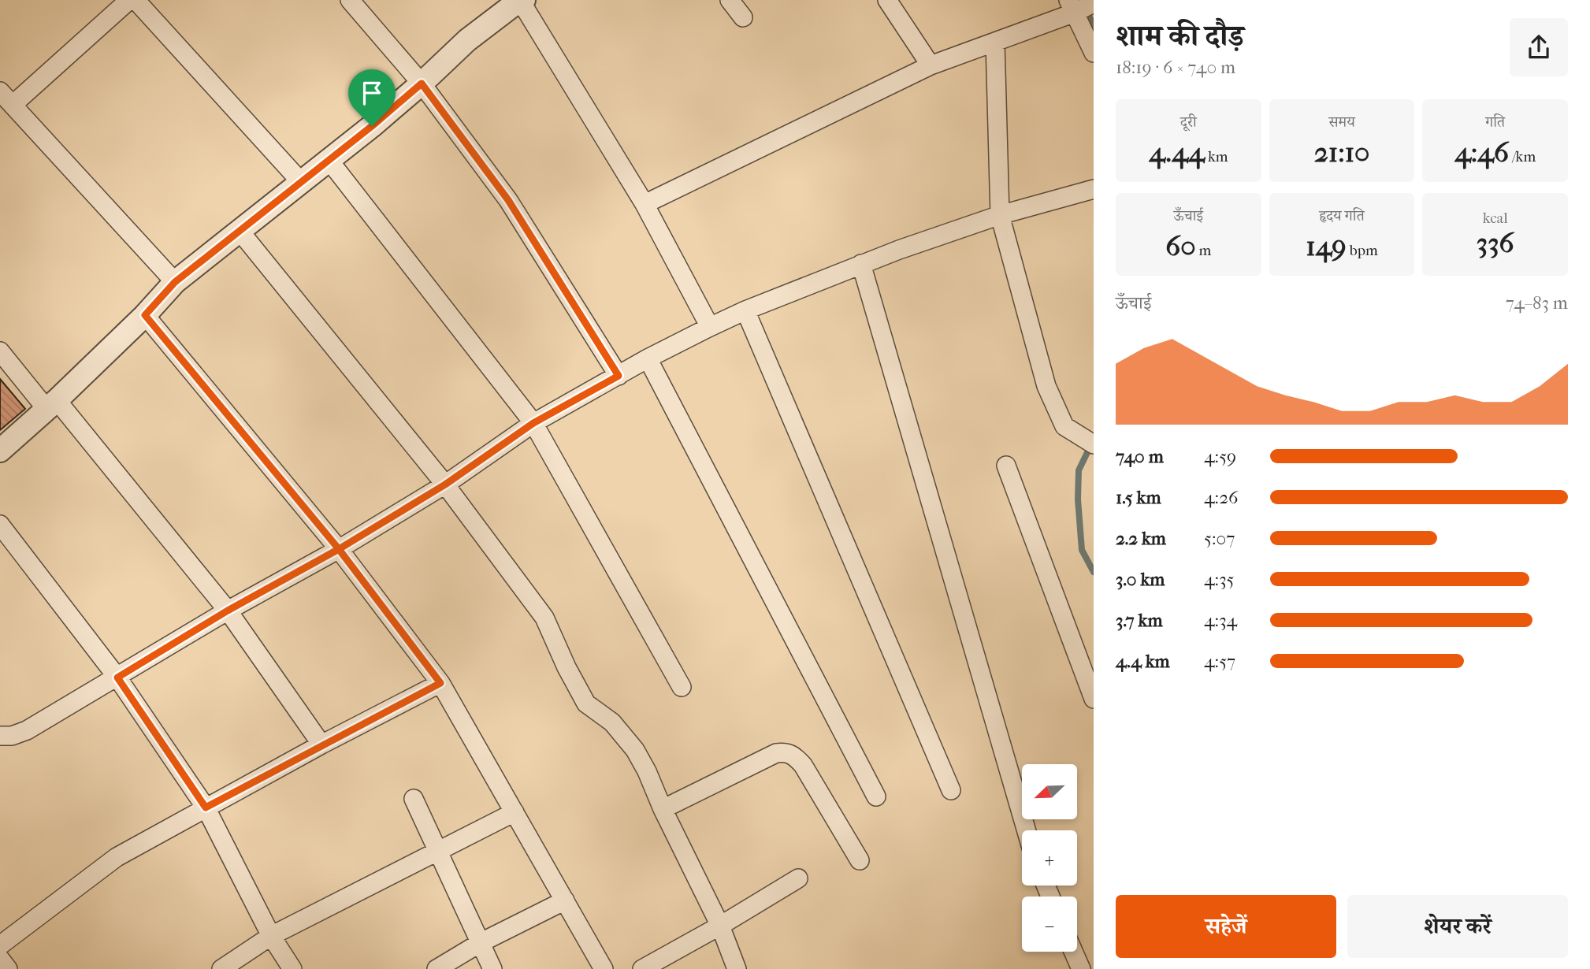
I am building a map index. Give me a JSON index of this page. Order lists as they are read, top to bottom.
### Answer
{
  "north": "bottom left",
  "page": {
    "heading": ["शाम की दौड़", "18:19 · 6 × 740 m"],
    "stats": [
      ["दूरी", "4.44 km"],
      ["समय", "21:10"],
      ["गति", "4:46 /km"],
      ["ऊँचाई", "60 m"],
      ["हृदय गति", "149 bpm"],
      ["kcal", "336"]
    ],
    "chart": ["ऊँचाई", "74–83 m"],
    "list": [
      {
        "name": "740 m",
        "note": "4:59"
      },
      {
        "name": "1.5 km",
        "note": "4:26"
      },
      {
        "name": "2.2 km",
        "note": "5:07"
      },
      {
        "name": "3.0 km",
        "note": "4:35"
      },
      {
        "name": "3.7 km",
        "note": "4:34"
      },
      {
        "name": "4.4 km",
        "note": "4:57"
      }
    ],
    "map_buttons": ["+", "−"],
    "buttons": ["सहेजें", "शेयर करें"]
  }
}
